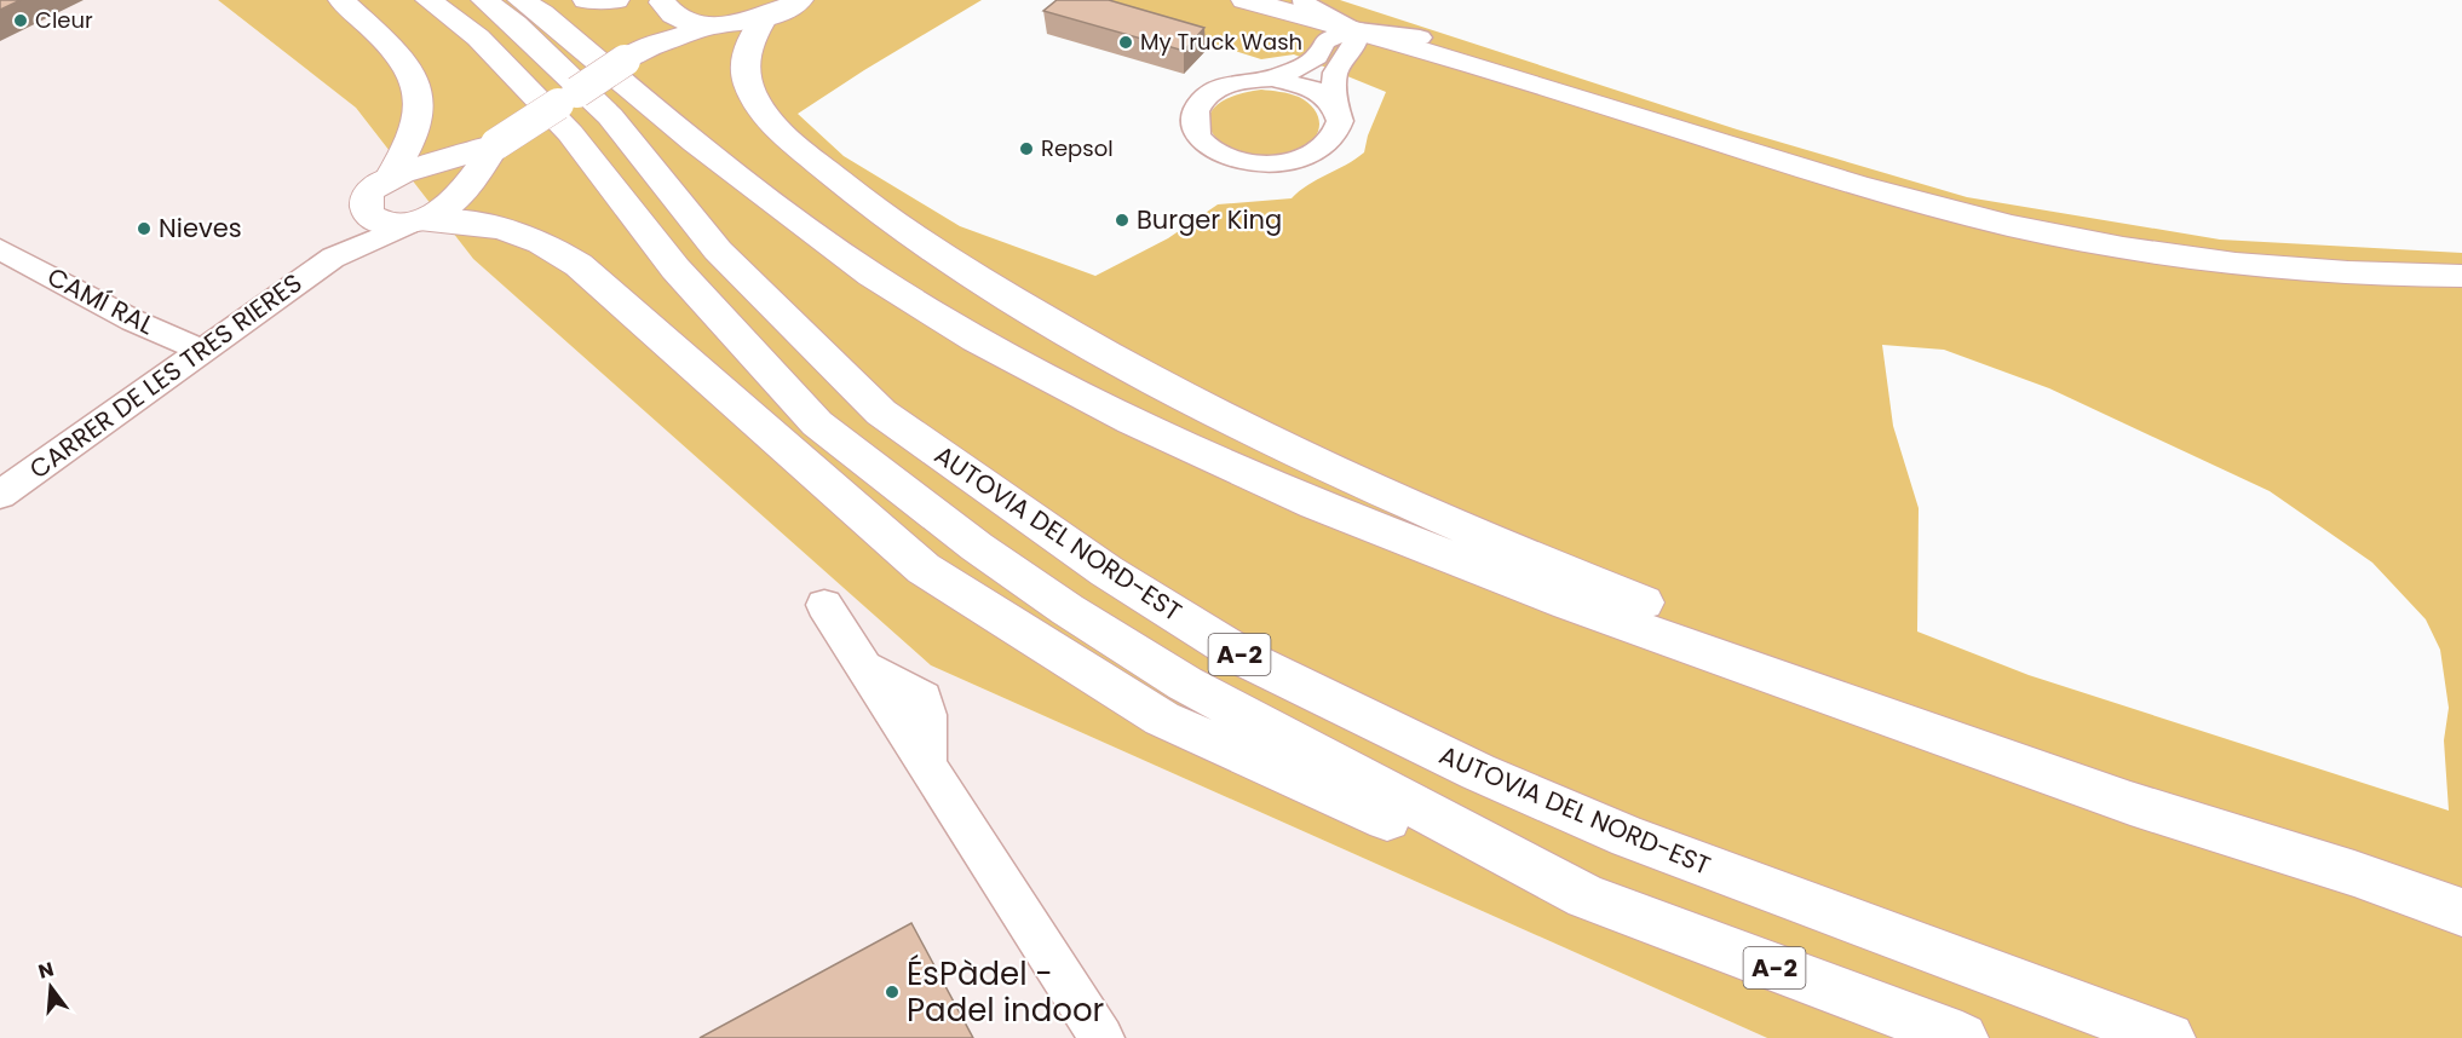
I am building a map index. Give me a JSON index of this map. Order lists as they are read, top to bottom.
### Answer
{
  "streets": {
    "main road": ["AUTOVIA DEL NORD-EST", "A-2"],
    "street": ["CAMÍ RAL", "CARRER DE LES TRES RIERES"]
  },
  "crossings": [
    ["CAMÍ RAL", "CARRER DE LES TRES RIERES"]
  ],
  "places": [
    "Cleur",
    "My Truck Wash",
    "Repsol",
    "Burger King",
    "Nieves",
    "ÉsPàdel - Padel indoor"
  ],
  "north": "top"
}
